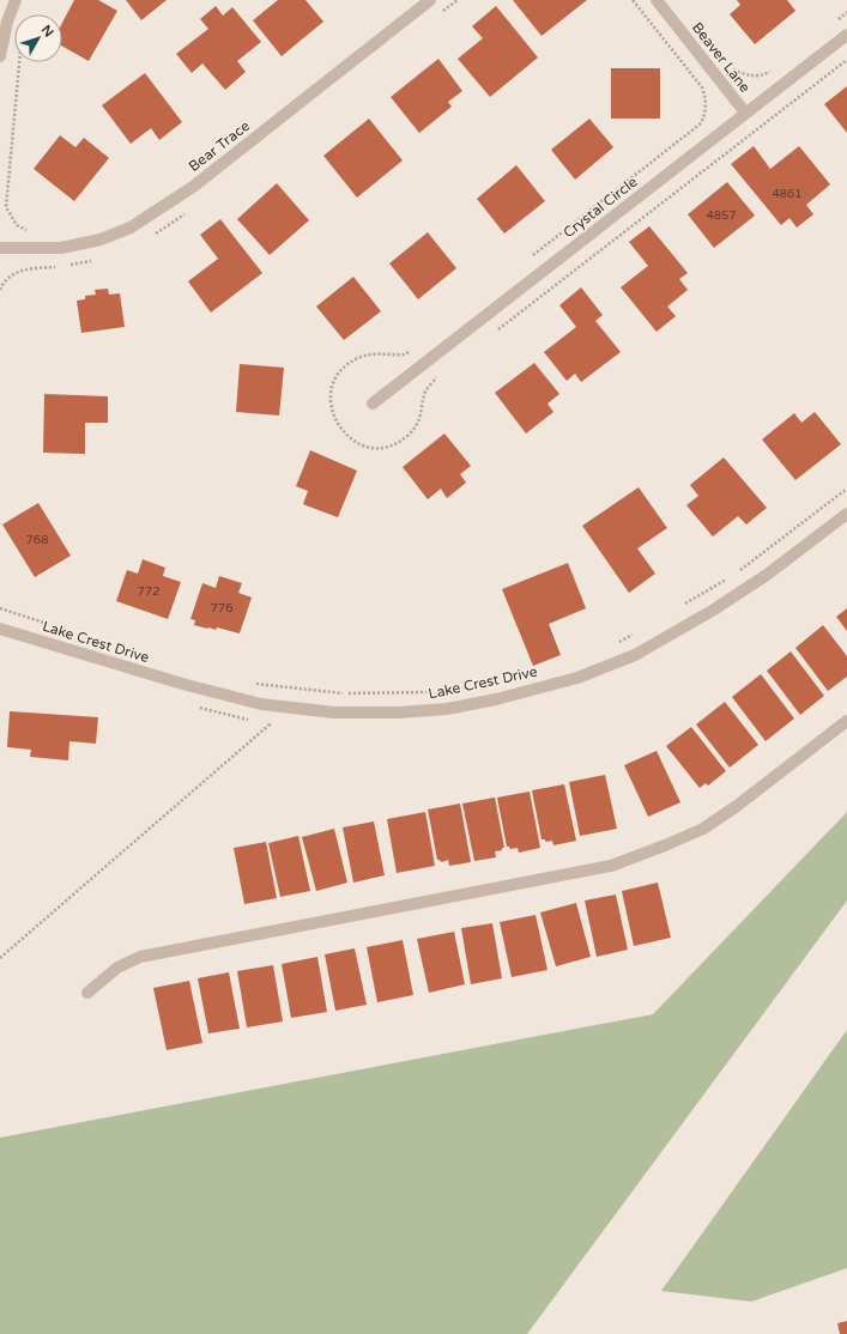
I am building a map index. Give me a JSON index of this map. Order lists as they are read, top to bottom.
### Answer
{
  "streets": {
    "street": [
      "Beaver Lane",
      "Bear Trace",
      "Crystal Circle",
      "Lake Crest Drive"
    ]
  },
  "crossings": [
    ["Beaver Lane", "Crystal Circle"]
  ],
  "house_numbers": [
    "4861",
    "4857",
    "768",
    "772",
    "776"
  ],
  "north": "top right"
}
